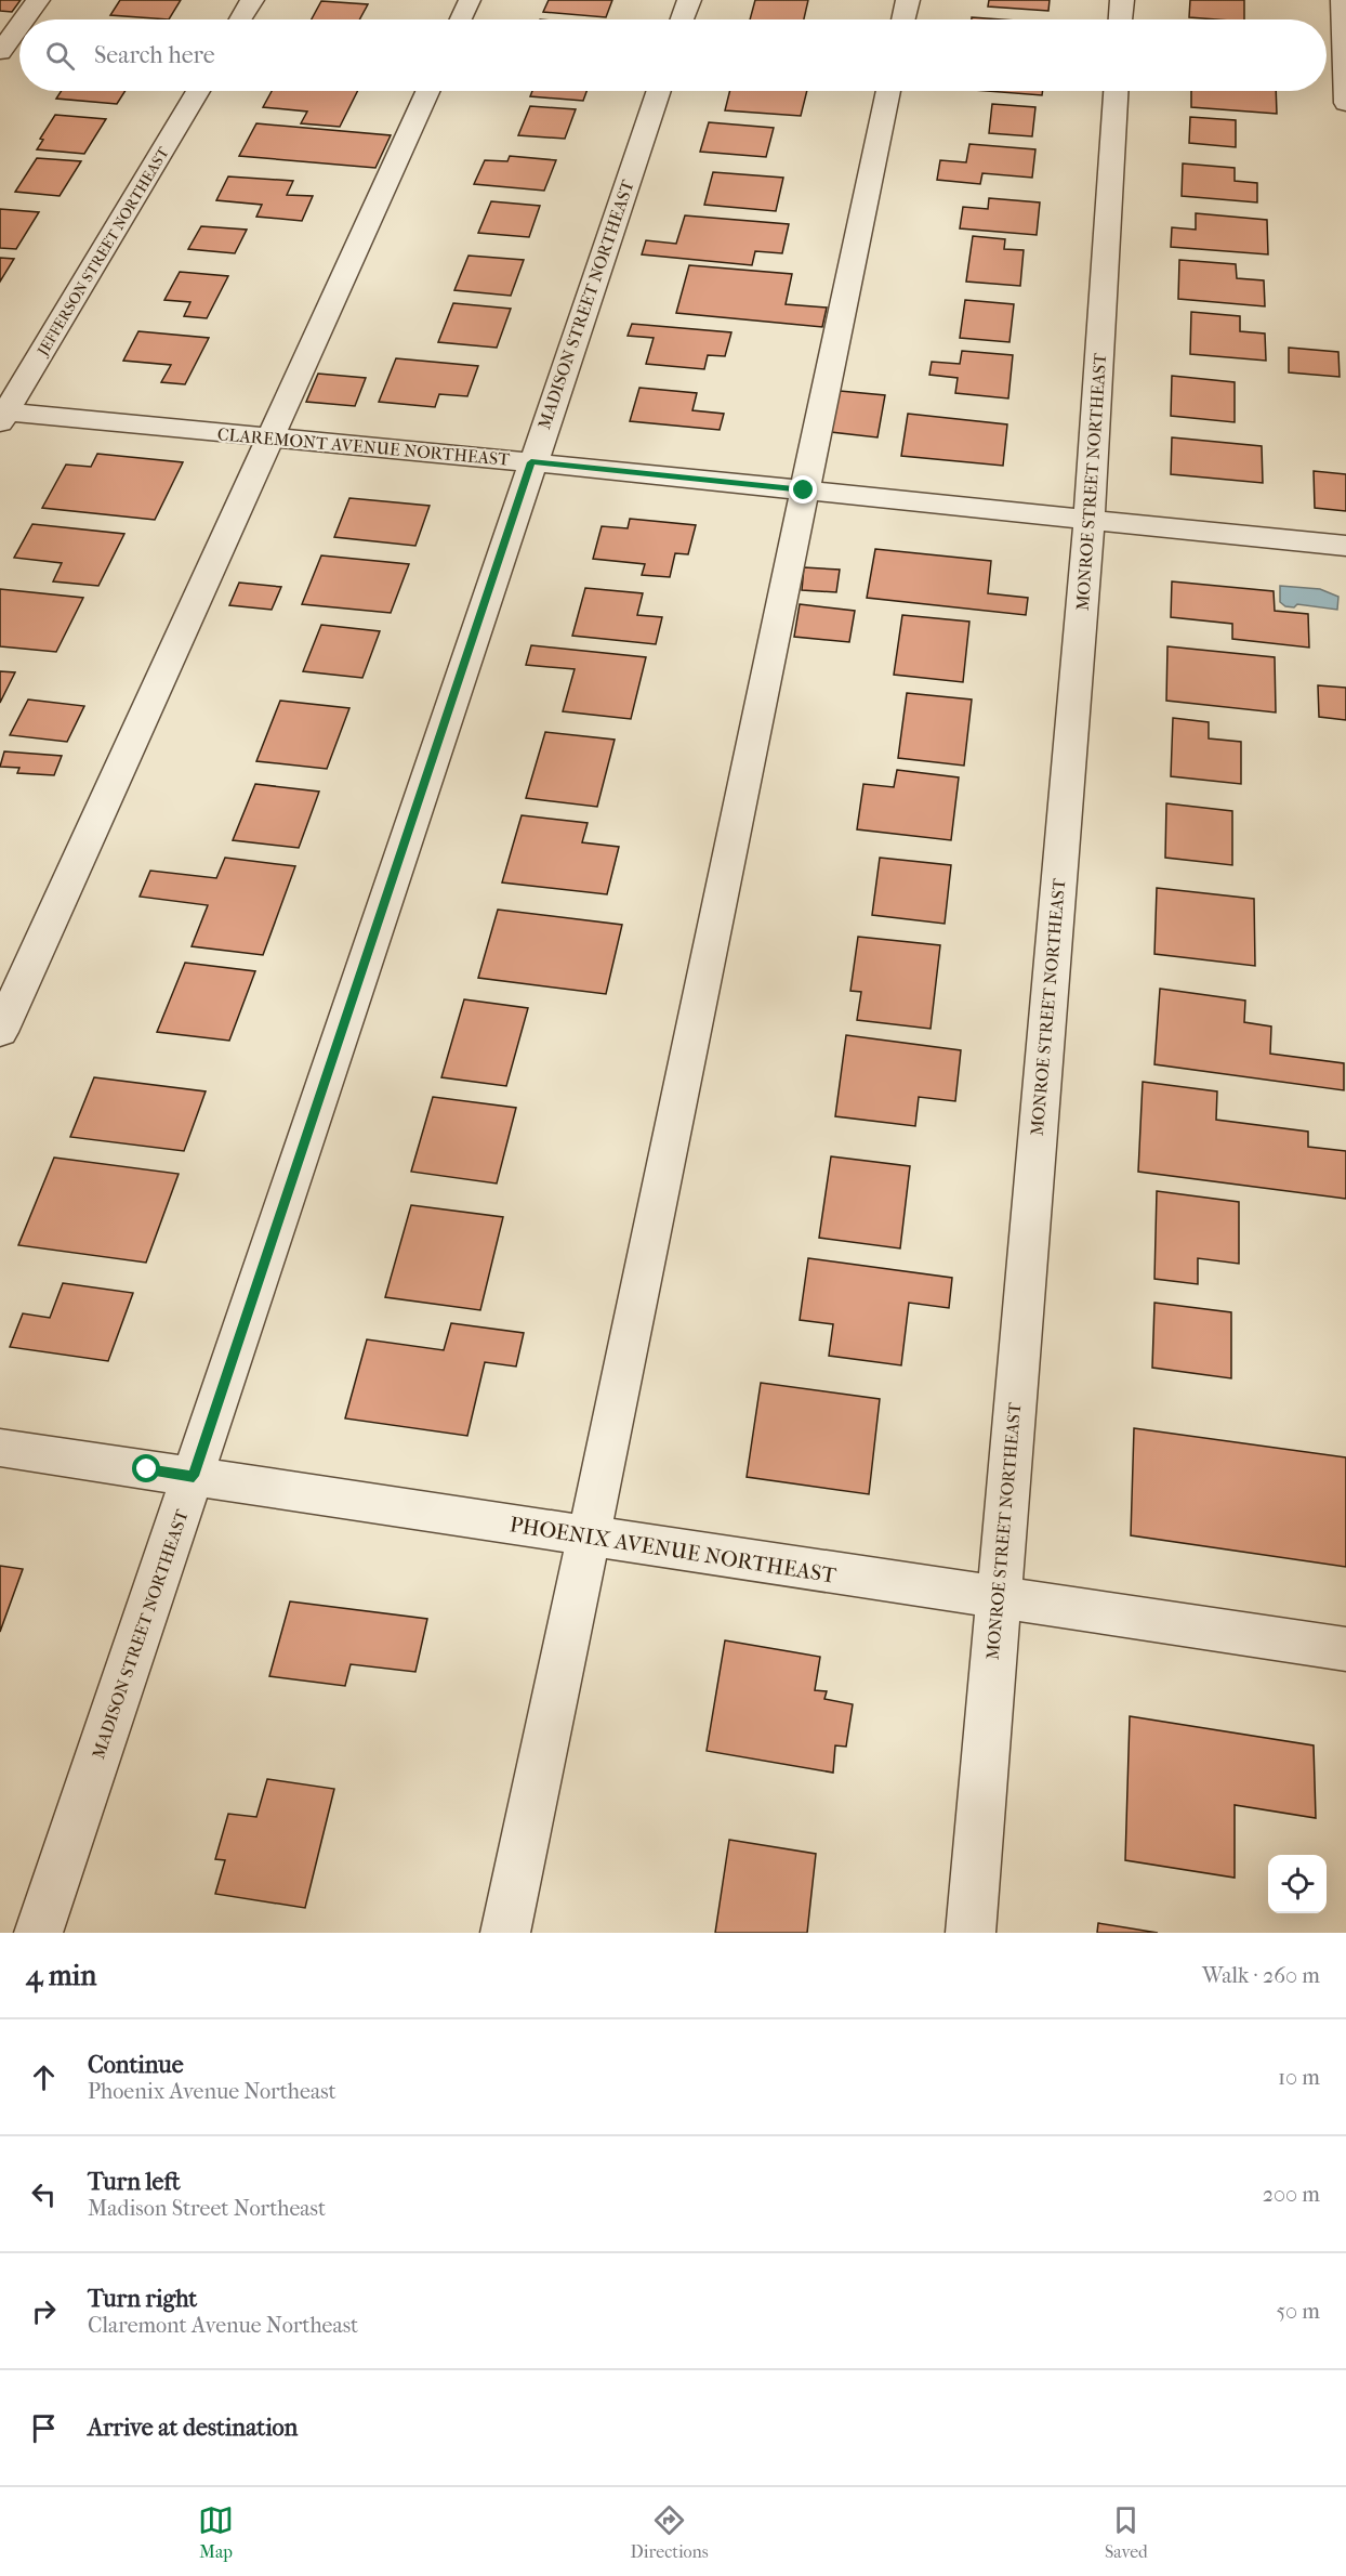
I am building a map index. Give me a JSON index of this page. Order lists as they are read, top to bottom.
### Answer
{
  "streets": {
    "street": [
      "JEFFERSON STREET NORTHEAST",
      "MADISON STREET NORTHEAST",
      "CLAREMONT AVENUE NORTHEAST",
      "MONROE STREET NORTHEAST",
      "PHOENIX AVENUE NORTHEAST"
    ]
  },
  "crossings": [
    ["JEFFERSON STREET NORTHEAST", "CLAREMONT AVENUE NORTHEAST"],
    ["MADISON STREET NORTHEAST", "CLAREMONT AVENUE NORTHEAST"],
    ["MADISON STREET NORTHEAST", "PHOENIX AVENUE NORTHEAST"],
    ["CLAREMONT AVENUE NORTHEAST", "MONROE STREET NORTHEAST"],
    ["MONROE STREET NORTHEAST", "PHOENIX AVENUE NORTHEAST"]
  ],
  "page": {
    "search": "Search here",
    "heading": ["4 min", "Walk · 260 m"],
    "list": [
      ["Continue", "Phoenix Avenue Northeast", "10 m"],
      ["Turn left", "Madison Street Northeast", "200 m"],
      ["Turn right", "Claremont Avenue Northeast", "50 m"],
      "Arrive at destination"
    ],
    "nav": ["Map", "Directions", "Saved"]
  }
}
